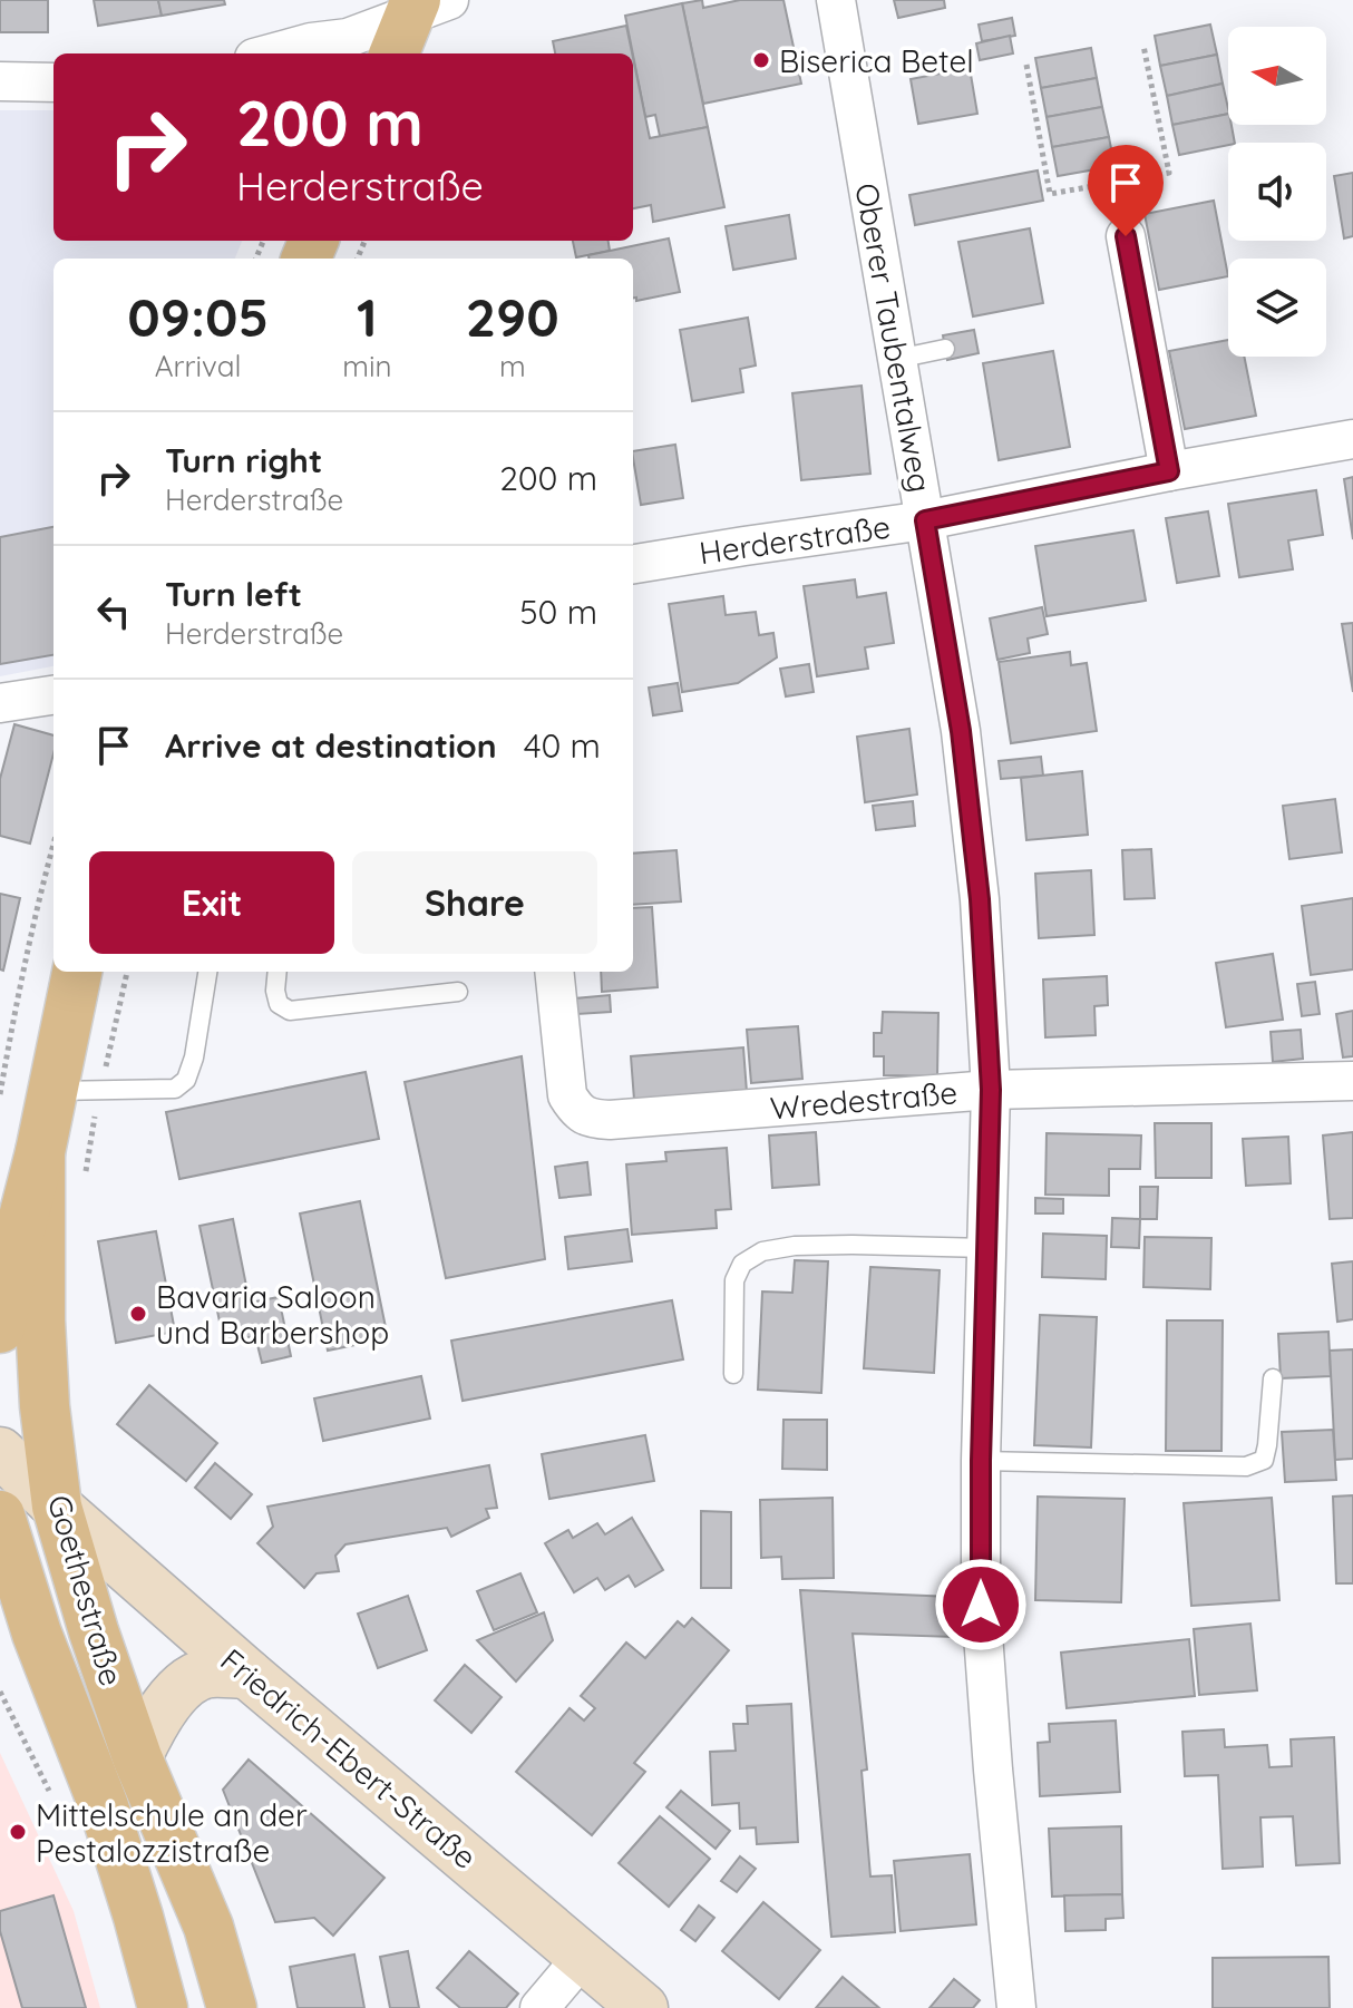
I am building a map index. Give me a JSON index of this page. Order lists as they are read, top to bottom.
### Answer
{
  "streets": {
    "main road": ["Goethestraße"],
    "street": [
      "Oberer Taubentalweg",
      "Herderstraße",
      "Wredestraße",
      "Friedrich-Ebert-Straße"
    ]
  },
  "crossings": [
    ["Oberer Taubentalweg", "Herderstraße"],
    ["Oberer Taubentalweg", "Wredestraße"],
    ["Goethestraße", "Friedrich-Ebert-Straße"]
  ],
  "places": ["Biserica Betel", "Bavaria Saloon und Barbershop", "Mittelschule an der Pestalozzistraße"],
  "north": "left",
  "page": {
    "turn": ["200 m", "Herderstraße"],
    "eta": [
      "09:05",
      "Arrival",
      "1",
      "min",
      "290",
      "m"
    ],
    "list": [
      {
        "name": "Turn right",
        "note": "Herderstraße",
        "value": "200 m"
      },
      {
        "name": "Turn left",
        "note": "Herderstraße",
        "value": "50 m"
      },
      {
        "name": "Arrive at destination",
        "value": "40 m"
      }
    ],
    "buttons": ["Exit", "Share"]
  }
}
